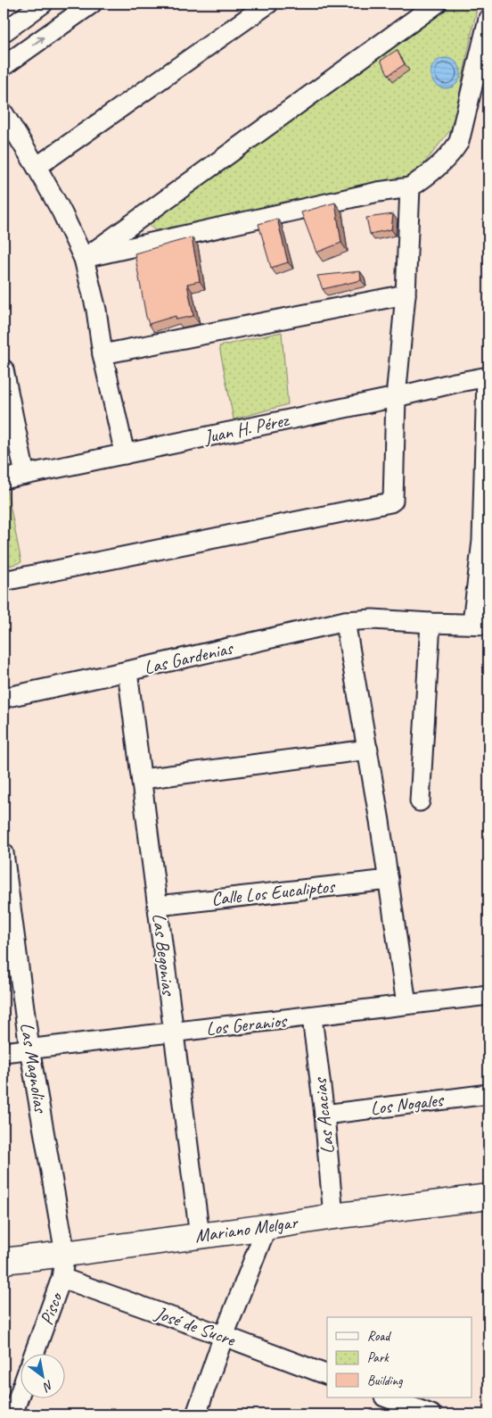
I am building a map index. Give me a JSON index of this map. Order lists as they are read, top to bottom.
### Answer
{
  "streets": {
    "main road": ["Mariano Melgar"],
    "street": [
      "Juan H. Pérez",
      "Las Gardenias",
      "Calle Los Eucaliptos",
      "Las Begonias",
      "Los Geranios",
      "Las Magnolias",
      "Los Nogales",
      "Las Acacias",
      "Pisco",
      "José de Sucre"
    ]
  },
  "crossings": [
    ["Las Gardenias", "Las Begonias"],
    ["Calle Los Eucaliptos", "Las Begonias"],
    ["Las Begonias", "Los Geranios"],
    ["Las Begonias", "Mariano Melgar"],
    ["Los Geranios", "Las Magnolias"],
    ["Los Geranios", "Las Acacias"],
    ["Las Magnolias", "Mariano Melgar"],
    ["Las Magnolias", "Pisco"],
    ["Los Nogales", "Las Acacias"],
    ["Las Acacias", "Mariano Melgar"],
    ["Mariano Melgar", "Pisco"],
    ["Pisco", "José de Sucre"]
  ],
  "legend": ["Road", "Park", "Building"],
  "north": "bottom right"
}
